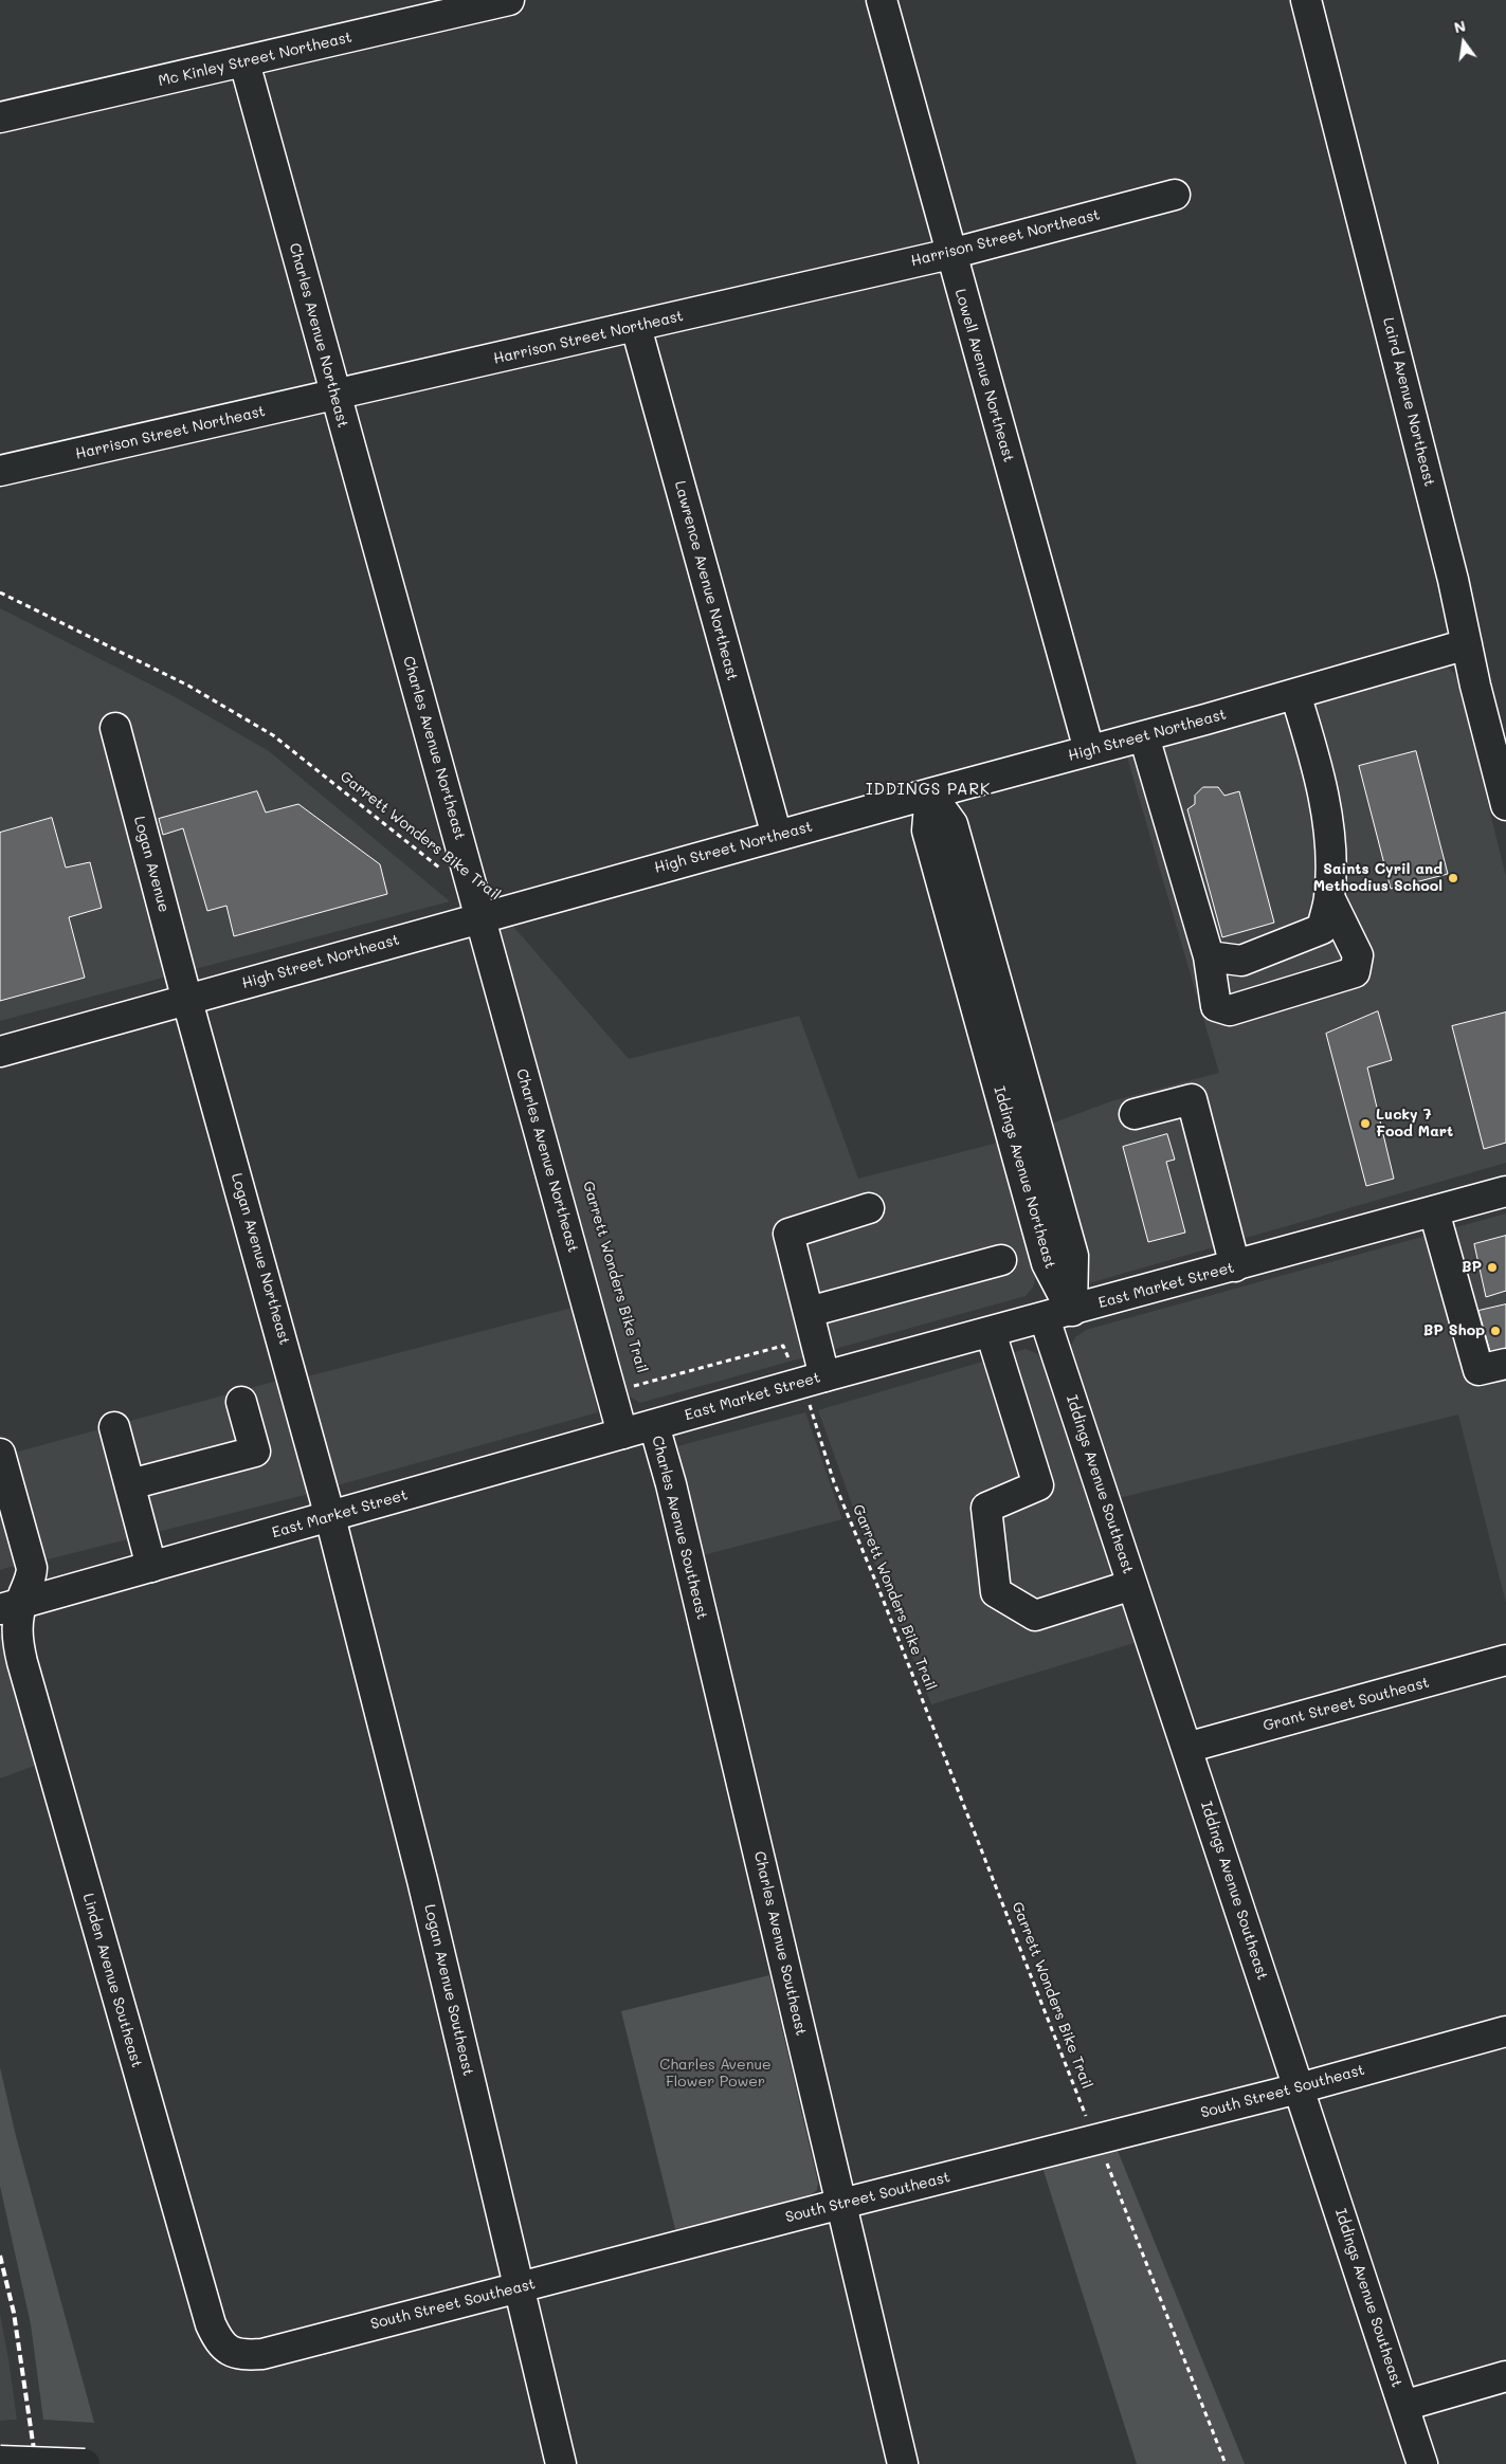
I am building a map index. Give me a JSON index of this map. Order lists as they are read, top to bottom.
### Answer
{
  "streets": {
    "street": [
      "Mc Kinley Street Northeast",
      "Harrison Street Northeast",
      "Charles Avenue Northeast",
      "Lowell Avenue Northeast",
      "Laird Avenue Northeast",
      "Lawrence Avenue Northeast",
      "High Street Northeast",
      "Logan Avenue",
      "Iddings Avenue Northeast",
      "Logan Avenue Northeast",
      "East Market Street",
      "Iddings Avenue Southeast",
      "Charles Avenue Southeast",
      "Grant Street Southeast",
      "Linden Avenue Southeast",
      "Logan Avenue Southeast",
      "South Street Southeast"
    ],
    "path": ["Garrett Wonders Bike Trail"]
  },
  "crossings": [
    ["Mc Kinley Street Northeast", "Charles Avenue Northeast"],
    ["Harrison Street Northeast", "Charles Avenue Northeast"],
    ["Harrison Street Northeast", "Lowell Avenue Northeast"],
    ["Harrison Street Northeast", "Lawrence Avenue Northeast"],
    ["Charles Avenue Northeast", "High Street Northeast"],
    ["Charles Avenue Northeast", "Garrett Wonders Bike Trail"],
    ["Charles Avenue Northeast", "East Market Street"],
    ["Lowell Avenue Northeast", "High Street Northeast"],
    ["Laird Avenue Northeast", "High Street Northeast"],
    ["Lawrence Avenue Northeast", "High Street Northeast"],
    ["High Street Northeast", "Garrett Wonders Bike Trail"],
    ["High Street Northeast", "Logan Avenue"],
    ["High Street Northeast", "Iddings Avenue Northeast"],
    ["High Street Northeast", "Logan Avenue Northeast"],
    ["Garrett Wonders Bike Trail", "East Market Street"],
    ["Logan Avenue", "Logan Avenue Northeast"],
    ["Iddings Avenue Northeast", "East Market Street"],
    ["Logan Avenue Northeast", "East Market Street"],
    ["Logan Avenue Northeast", "Logan Avenue Southeast"],
    ["East Market Street", "Iddings Avenue Southeast"],
    ["East Market Street", "Charles Avenue Southeast"],
    ["East Market Street", "Linden Avenue Southeast"],
    ["East Market Street", "Logan Avenue Southeast"],
    ["Iddings Avenue Southeast", "Grant Street Southeast"],
    ["Iddings Avenue Southeast", "South Street Southeast"],
    ["Charles Avenue Southeast", "South Street Southeast"],
    ["Linden Avenue Southeast", "South Street Southeast"],
    ["Logan Avenue Southeast", "South Street Southeast"]
  ],
  "districts": ["IDDINGS PARK"],
  "parks": ["Charles Avenue Flower Power"],
  "places": [
    "Saints Cyril and Methodius School",
    "Lucky 7 Food Mart",
    "BP",
    "BP Shop"
  ],
  "north": "top"
}
